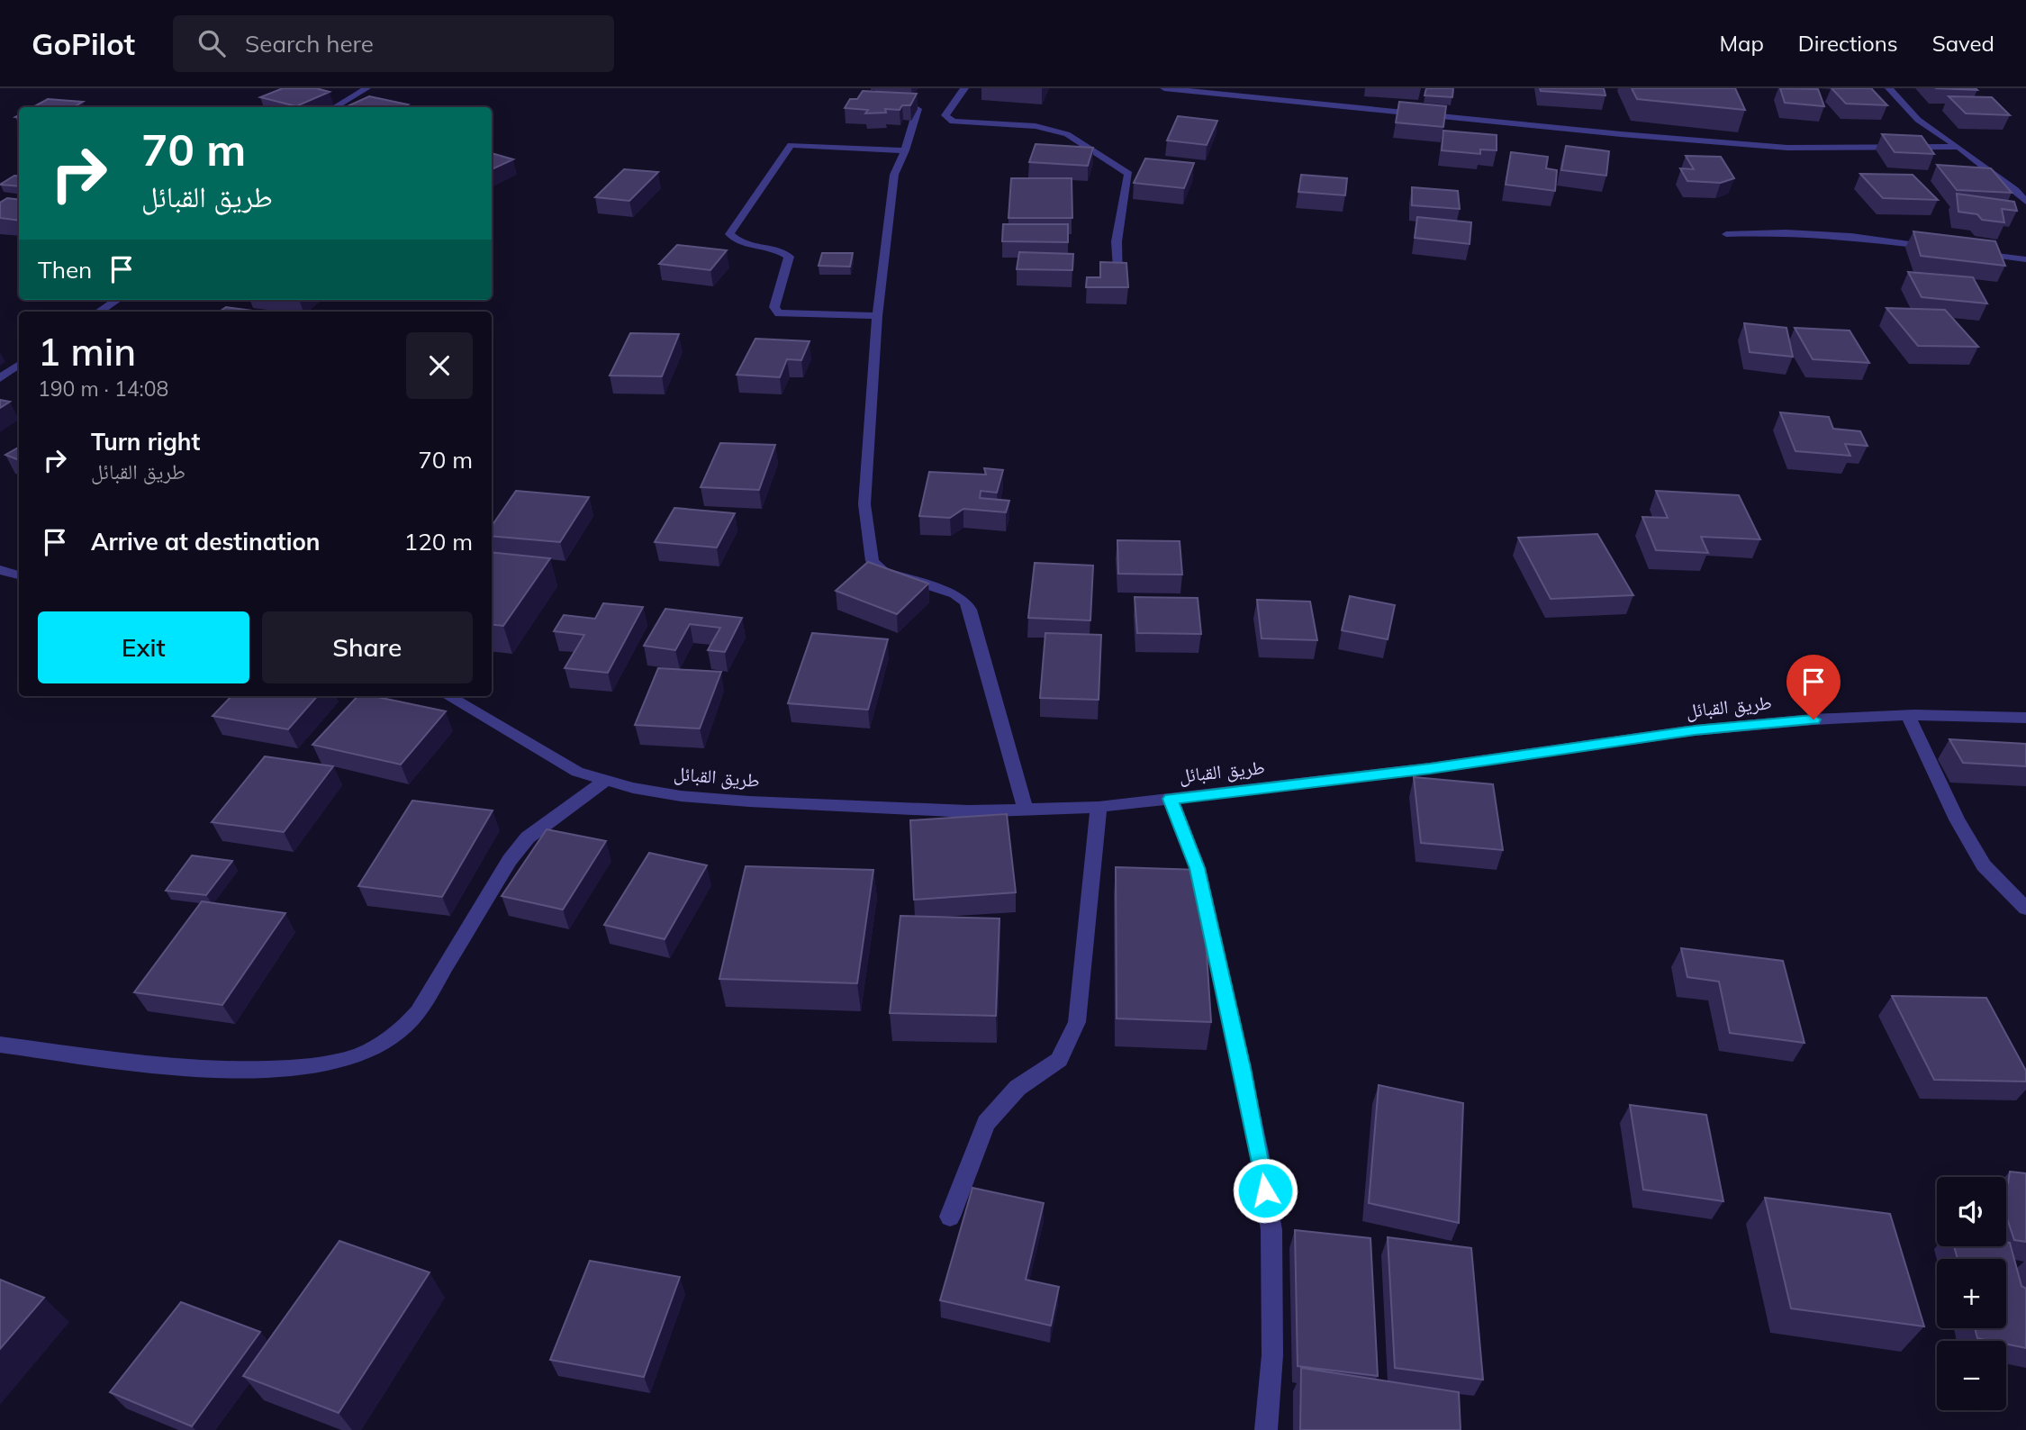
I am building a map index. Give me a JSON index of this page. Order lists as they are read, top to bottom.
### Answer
{
  "streets": {
    "street": ["طريق القبائل"]
  },
  "page": {
    "header": "GoPilot",
    "search": "Search here",
    "nav": ["Map", "Directions", "Saved"],
    "turn": ["70 m", "طريق القبائل"],
    "then": "Then",
    "heading": ["1 min", "190 m · 14:08"],
    "list": [
      {
        "name": "Turn right",
        "note": "طريق القبائل",
        "value": "70 m"
      },
      {
        "name": "Arrive at destination",
        "value": "120 m"
      }
    ],
    "buttons": ["Exit", "Share"],
    "map_buttons": ["+", "−"]
  }
}
